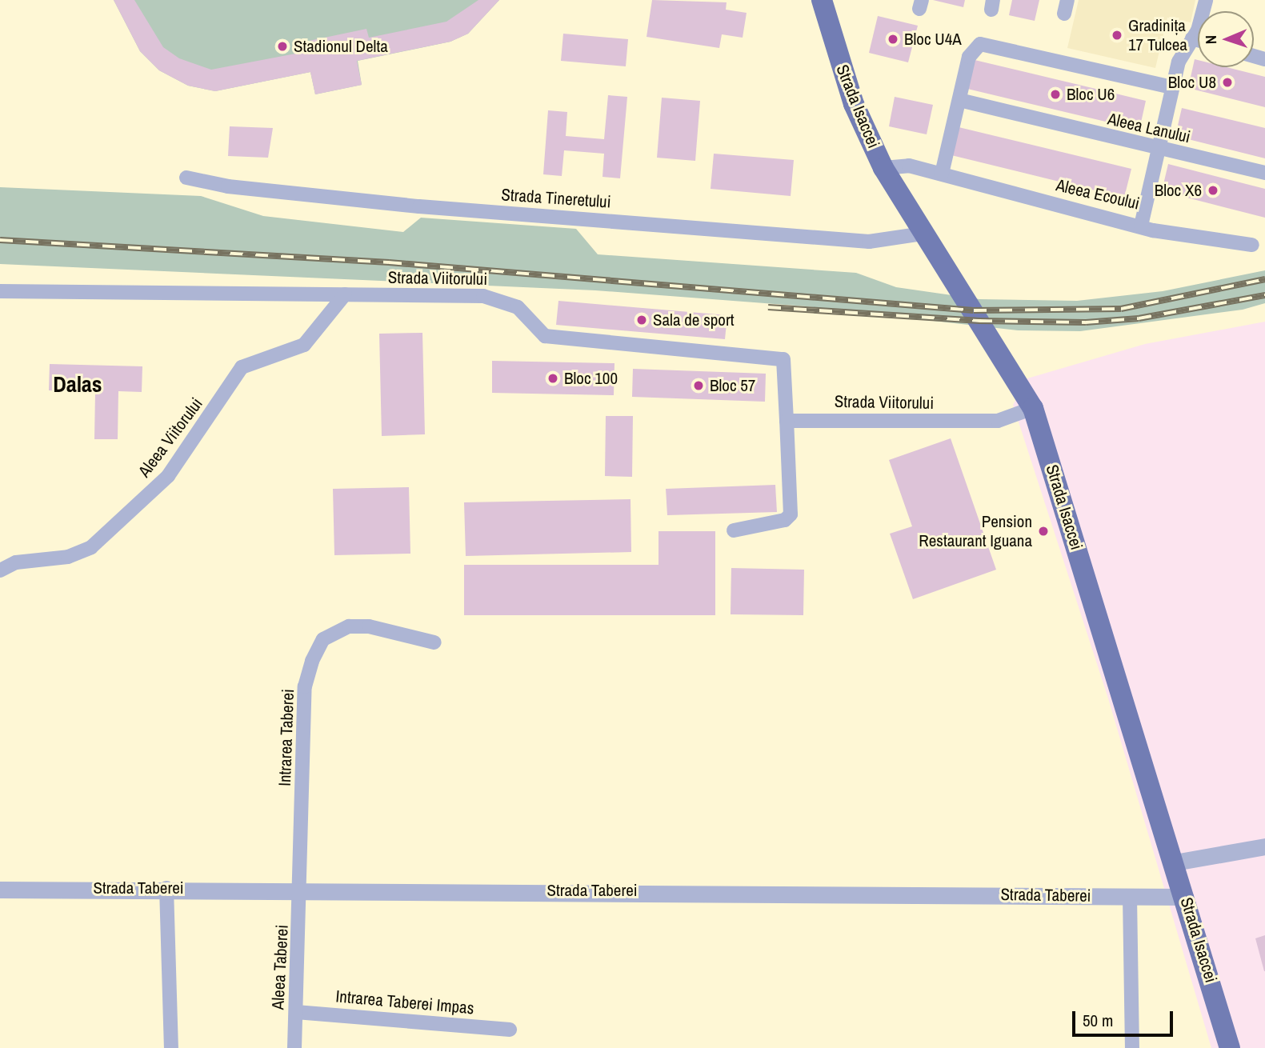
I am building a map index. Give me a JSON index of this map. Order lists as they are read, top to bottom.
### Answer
{
  "streets": {
    "main road": ["Strada Isaccei"],
    "street": [
      "Aleea Lanului",
      "Aleea Ecoului",
      "Strada Tineretului",
      "Strada Viitorului",
      "Aleea Viitorului",
      "Intrarea Taberei",
      "Strada Taberei",
      "Aleea Taberei",
      "Intrarea Taberei Impas"
    ]
  },
  "crossings": [
    ["Strada Isaccei", "Aleea Ecoului"],
    ["Strada Isaccei", "Strada Tineretului"],
    ["Strada Isaccei", "Strada Viitorului"],
    ["Strada Isaccei", "Strada Taberei"],
    ["Aleea Lanului", "Aleea Ecoului"],
    ["Strada Viitorului", "Aleea Viitorului"],
    ["Intrarea Taberei", "Strada Taberei"],
    ["Intrarea Taberei", "Aleea Taberei"],
    ["Strada Taberei", "Aleea Taberei"],
    ["Aleea Taberei", "Intrarea Taberei Impas"]
  ],
  "districts": ["Dalas"],
  "places": [
    "Gradinița 17 Tulcea",
    "Bloc U4A",
    "Stadionul Delta",
    "Bloc U8",
    "Bloc U6",
    "Bloc X6",
    "Sala de sport",
    "Bloc 100",
    "Bloc 57",
    "Pension Restaurant Iguana"
  ],
  "scale_bar": "50 m",
  "north": "left"
}
